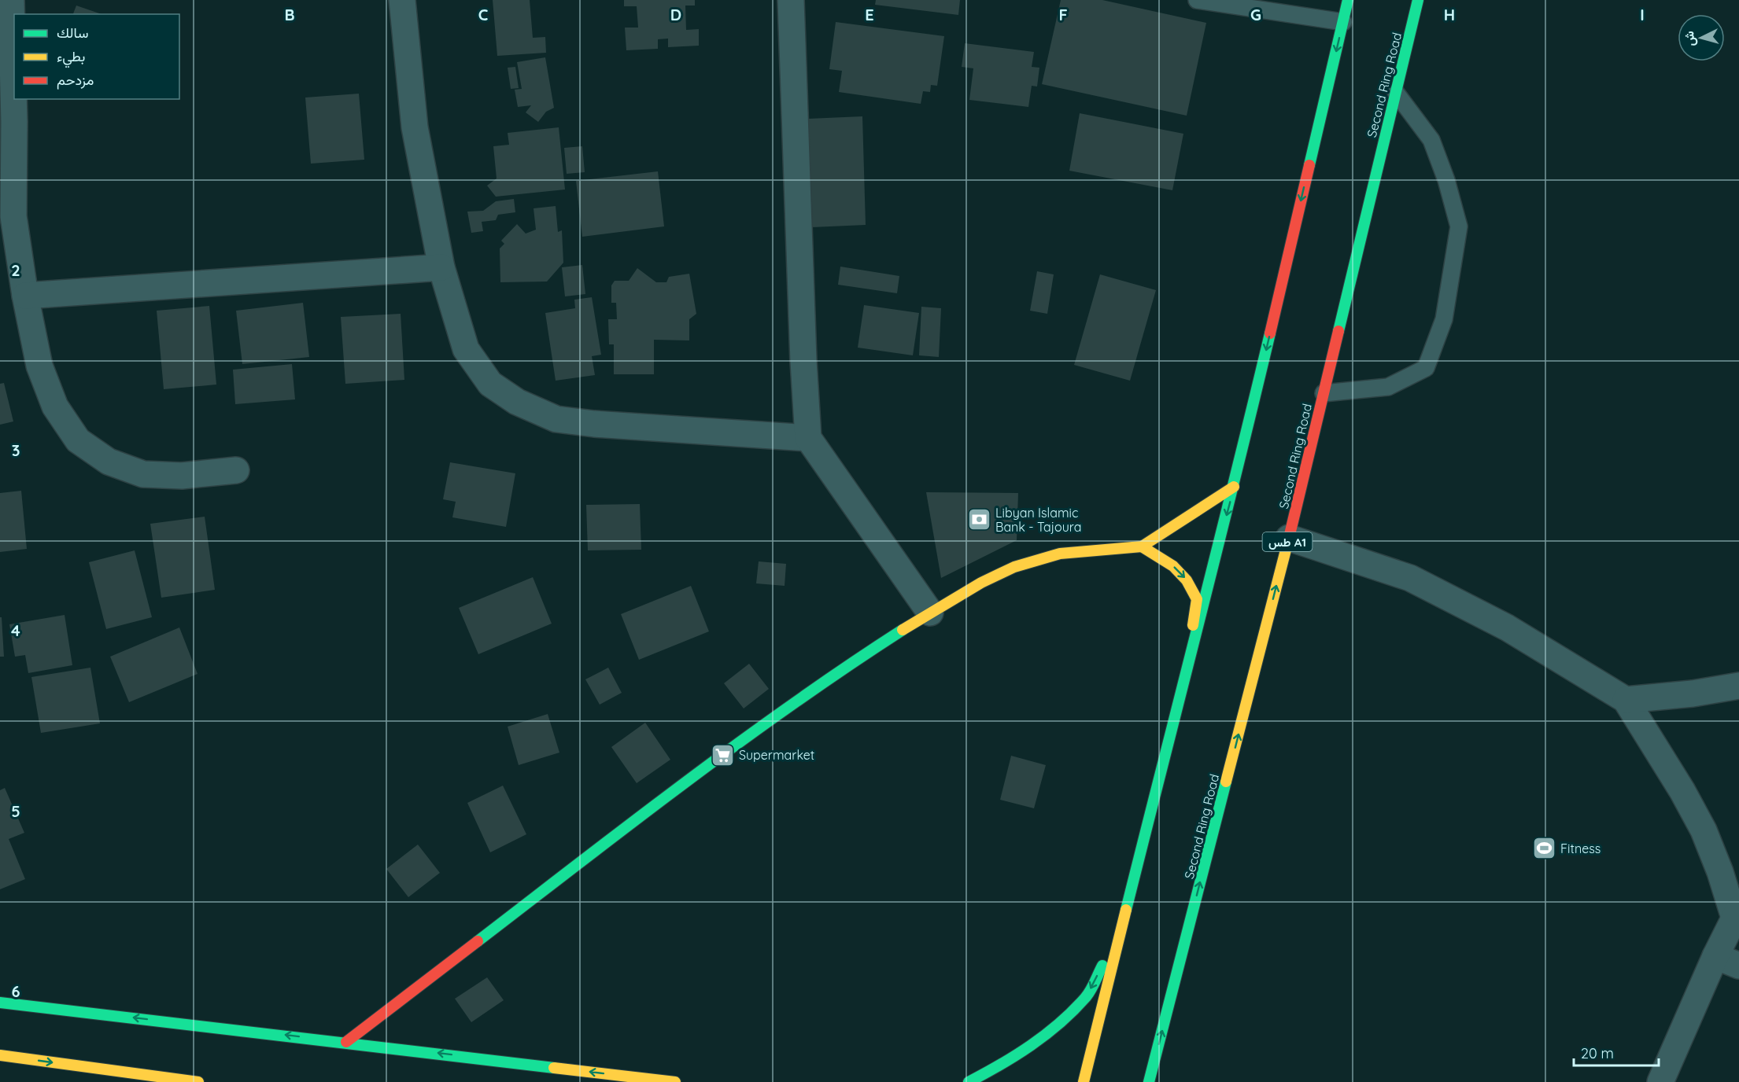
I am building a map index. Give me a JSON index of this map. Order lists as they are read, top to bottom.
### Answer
{
  "streets": {
    "main road": ["Second Ring Road", "طس A1"]
  },
  "places": {
    "bank": ["Libyan Islamic Bank - Tajoura"],
    "supermarket": ["Supermarket"],
    "sports": ["Fitness"]
  },
  "legend": ["سالك", "بطيء", "مزدحم"],
  "scale_bar": "20 m",
  "north": "left",
  "grid": {
    "columns": [
      "B",
      "C",
      "D",
      "E",
      "F",
      "G",
      "H",
      "I"
    ],
    "rows": [
      "2",
      "3",
      "4",
      "5",
      "6"
    ]
  }
}
